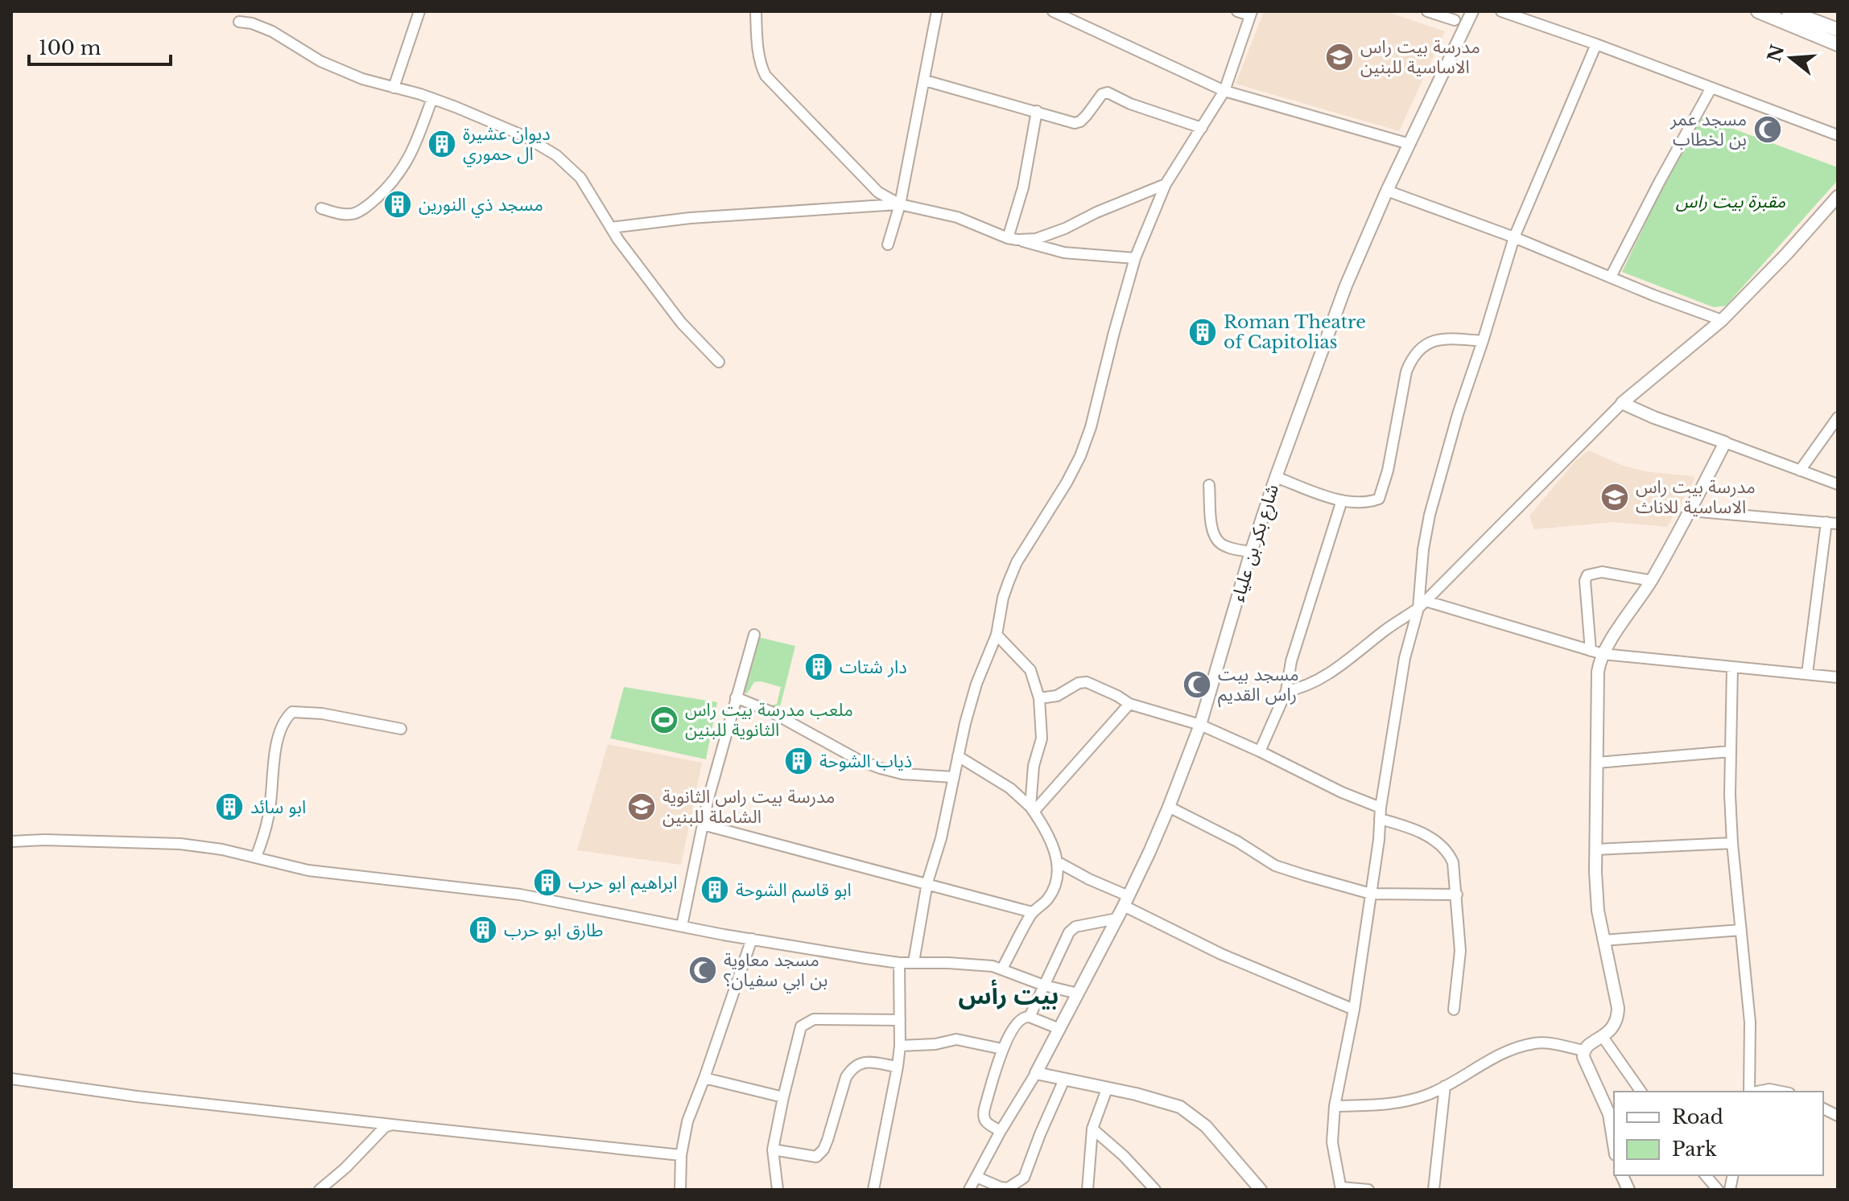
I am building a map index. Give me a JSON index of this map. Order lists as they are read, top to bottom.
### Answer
{
  "streets": {
    "street": ["شارع بكر بن علياء"]
  },
  "districts": ["بيت رأس"],
  "parks": ["مقبرة بيت راس"],
  "places": {
    "school or university": ["مدرسة بيت راس الاساسية للبنين", "مدرسة بيت راس الاساسية للاناث", "مدرسة بيت راس الثانوية الشاملة للبنين"],
    "mosque": ["مسجد عمر بن لخطاب", "مسجد بيت راس القديم", "مسجد معاوية بن ابي سفيان؟"],
    "building": [
      "ديوان عشيرة ال حموري",
      "مسجد ذي النورين",
      "Roman Theatre of Capitolias",
      "دار شتات",
      "ذياب الشوحة",
      "ابو سائد",
      "ابراهيم ابو حرب",
      "ابو قاسم الشوحة",
      "طارق ابو حرب"
    ],
    "sports": ["ملعب مدرسة بيت راس الثانوية للبنين"]
  },
  "legend": ["Road", "Park"],
  "scale_bar": "100 m",
  "north": "left"
}
